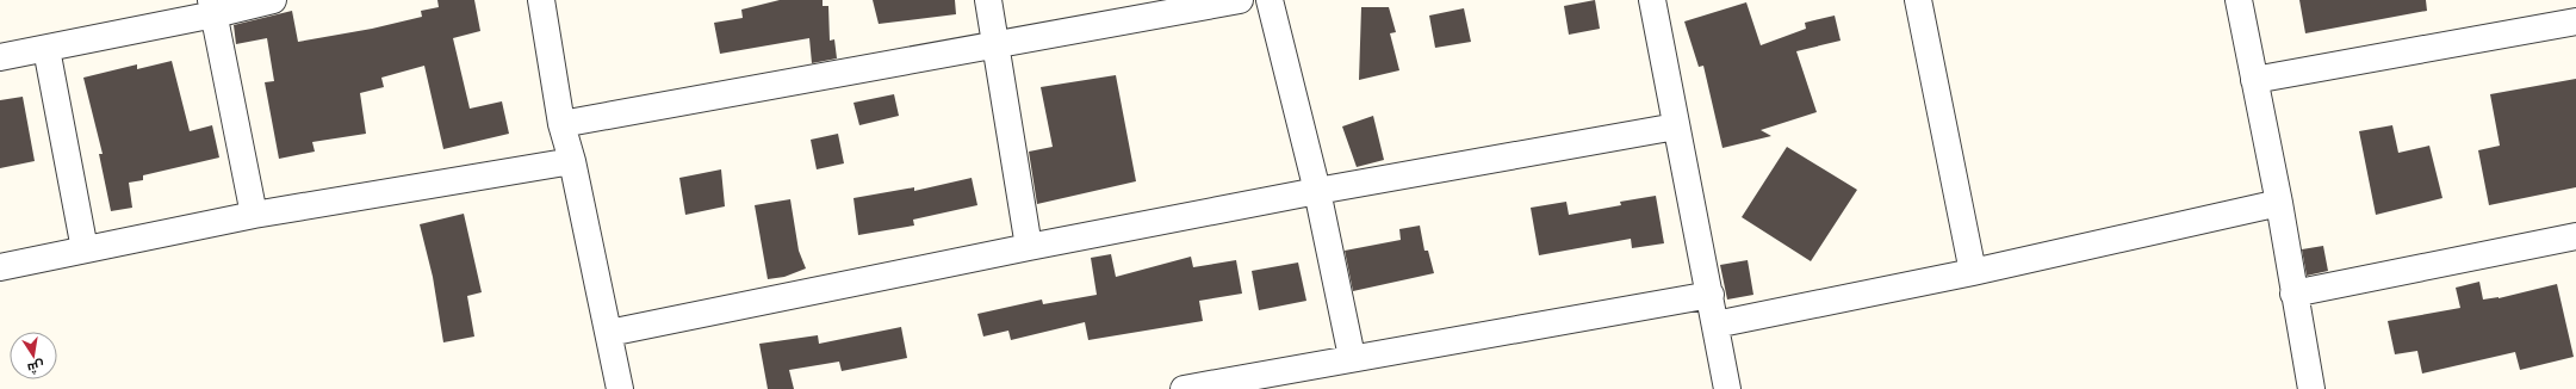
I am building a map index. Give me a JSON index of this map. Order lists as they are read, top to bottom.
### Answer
{
  "north": "bottom"
}
